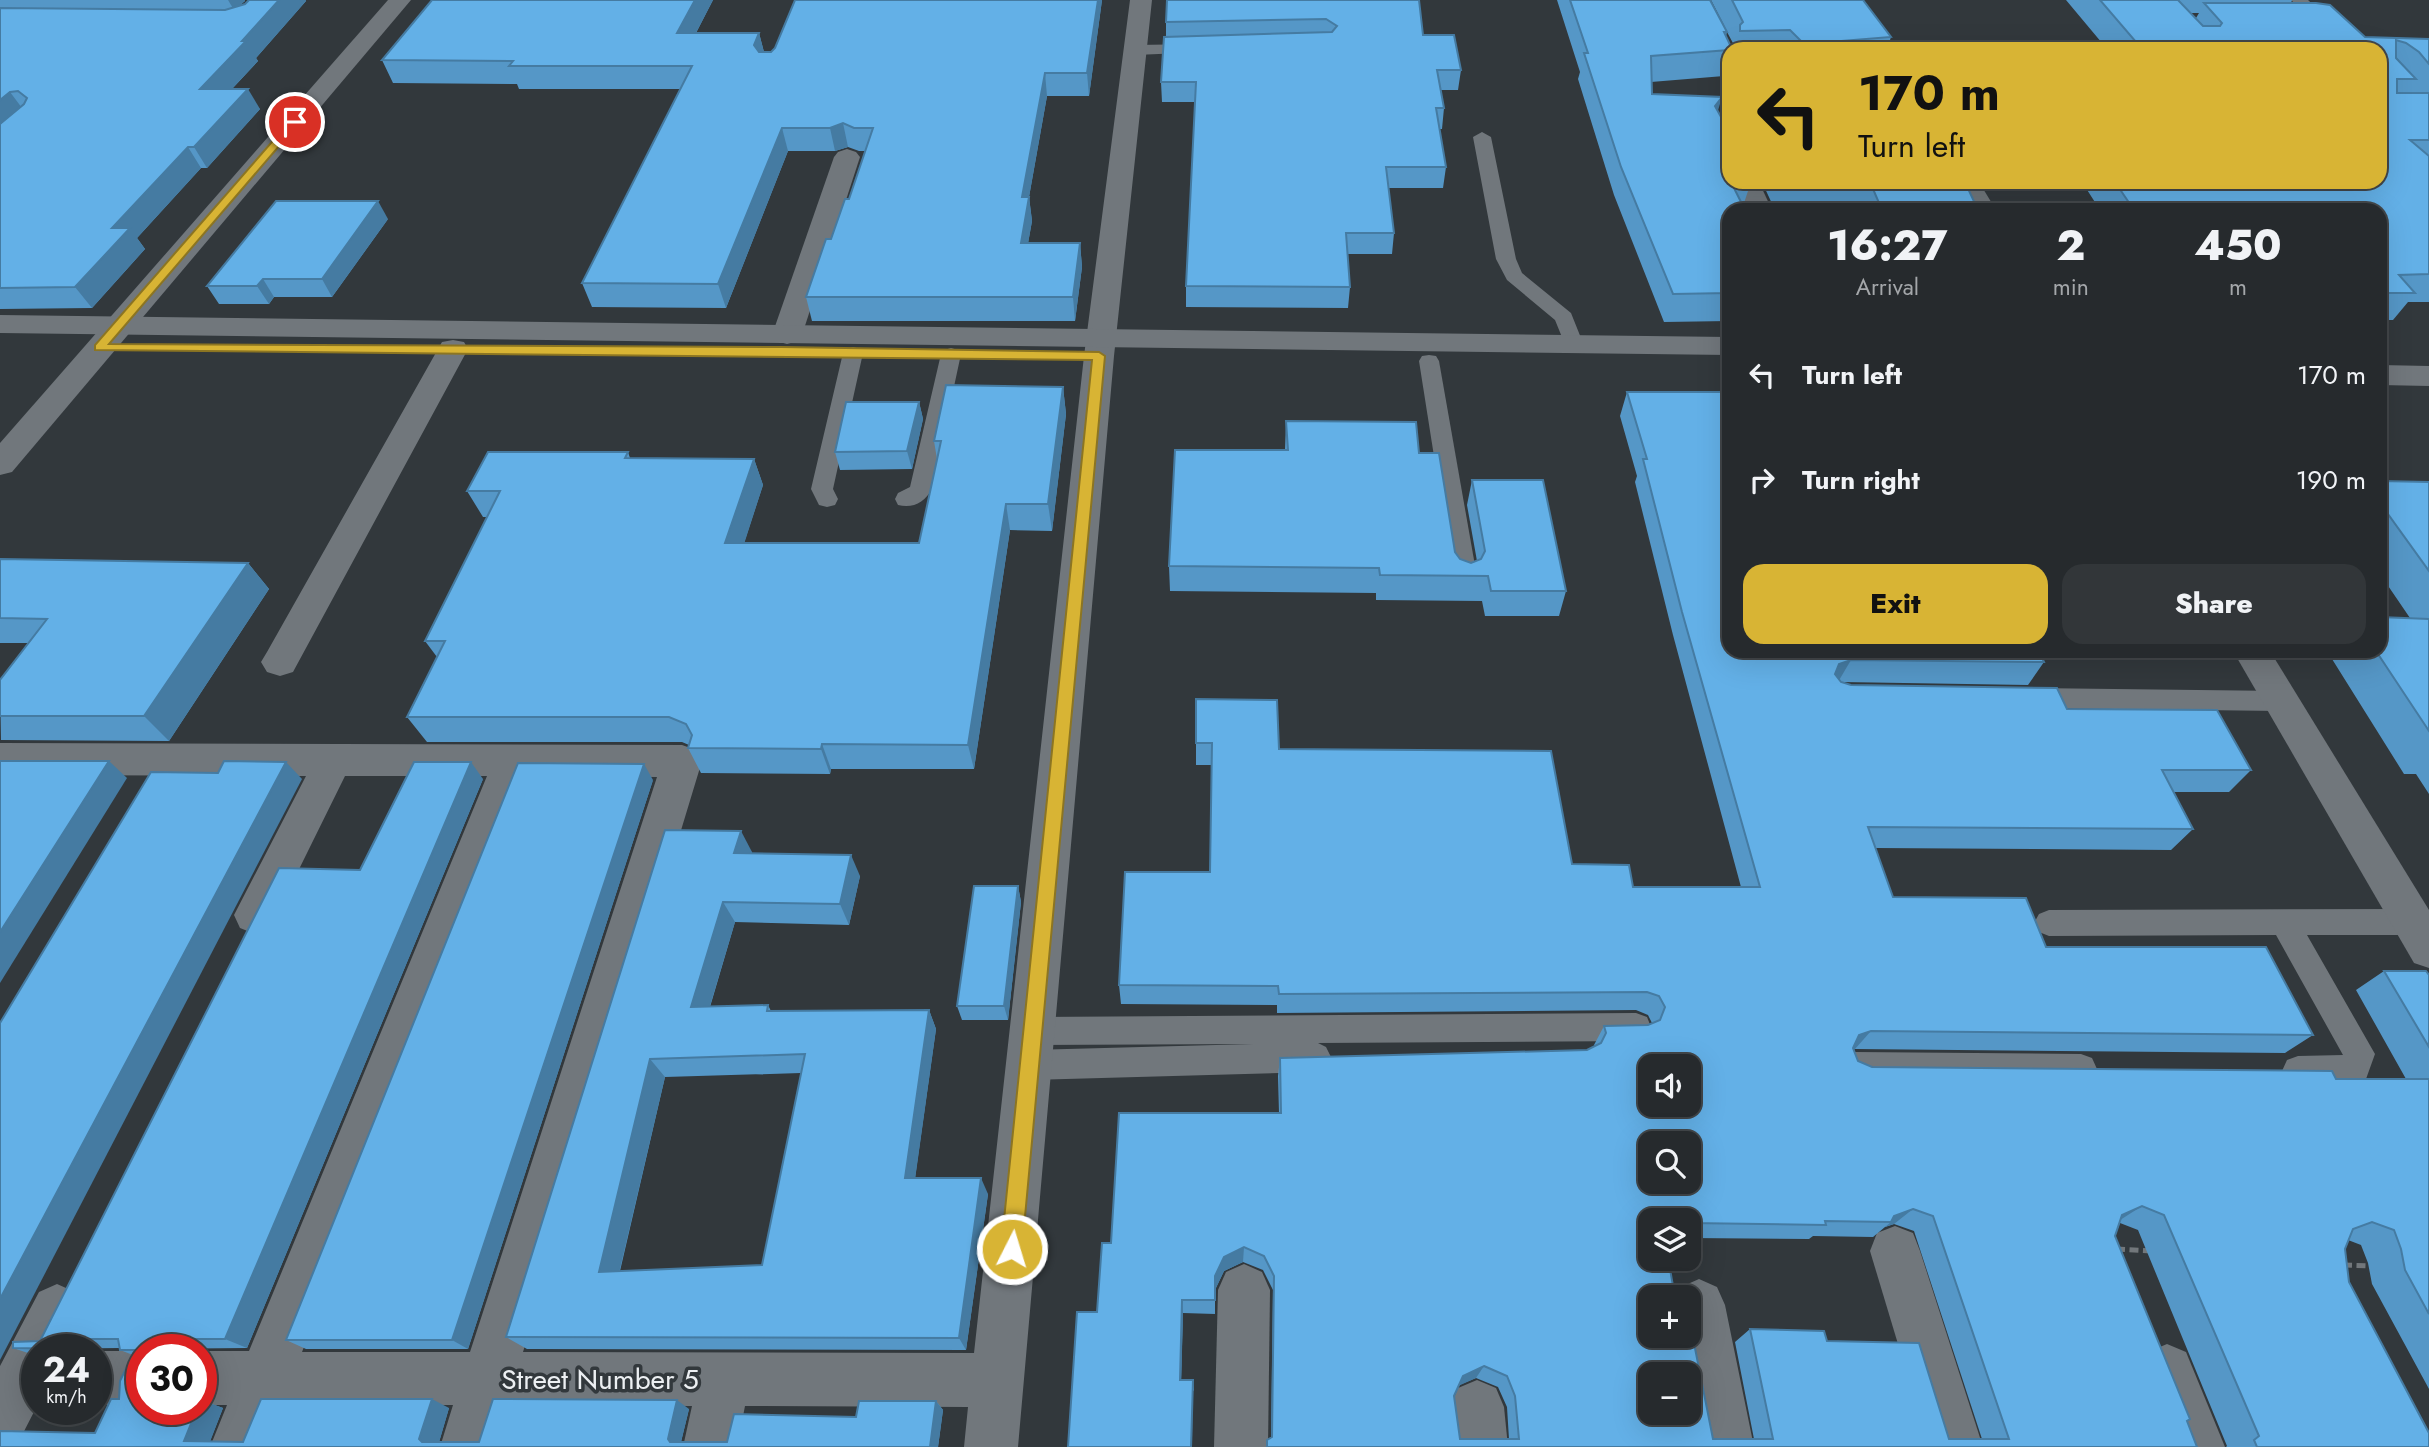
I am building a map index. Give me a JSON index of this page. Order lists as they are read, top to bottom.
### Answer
{
  "streets": {
    "street": ["Street Number 5"]
  },
  "page": {
    "turn": ["170 m", "Turn left"],
    "eta": [
      "16:27",
      "Arrival",
      "2",
      "min",
      "450",
      "m"
    ],
    "list": [
      {
        "name": "Turn left",
        "value": "170 m"
      },
      {
        "name": "Turn right",
        "value": "190 m"
      }
    ],
    "buttons": ["Exit", "Share"],
    "map_buttons": ["+", "−"],
    "speed": "24 km/h",
    "limit": "30"
  }
}
